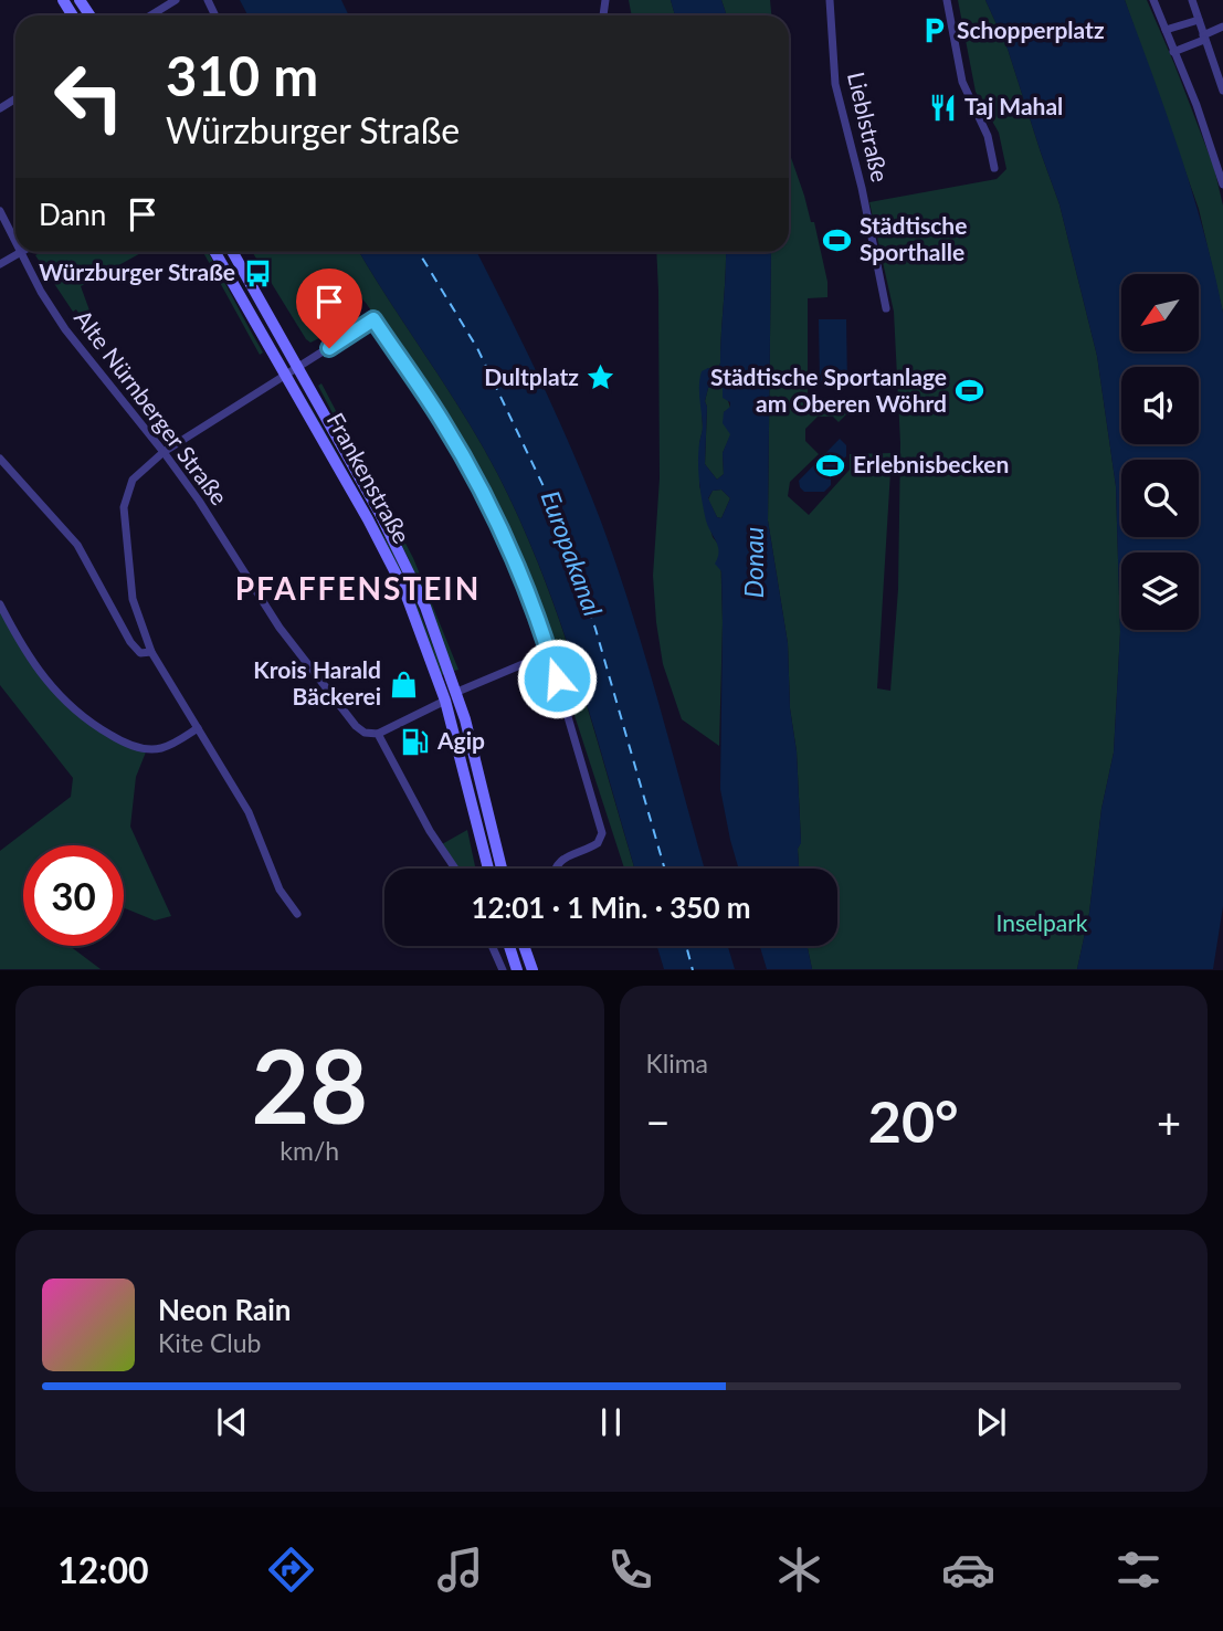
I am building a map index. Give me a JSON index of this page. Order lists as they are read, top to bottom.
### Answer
{
  "streets": {
    "main road": ["Frankenstraße"],
    "street": ["Lieblstraße", "Alte Nürnberger Straße"]
  },
  "districts": ["PFAFFENSTEIN"],
  "water": ["Europakanal", "Donau"],
  "parks": ["Inselpark"],
  "places": {
    "parking": ["Schopperplatz"],
    "restaurant": ["Taj Mahal"],
    "sports": ["Städtische Sporthalle", "Städtische Sportanlage am Oberen Wöhrd", "Erlebnisbecken"],
    "bus stop": ["Würzburger Straße"],
    "place": ["Dultplatz"],
    "shop": ["Krois Harald Bäckerei"],
    "fuel station": ["Agip"]
  },
  "north": "bottom left",
  "page": {
    "turn": ["310 m", "Würzburger Straße"],
    "then": "Dann",
    "limit": "30",
    "trip": "12:01 · 1 Min. · 350 m",
    "tile": [
      ["28", "km/h"],
      "Klima"
    ],
    "heat": ["−", "20°", "+"],
    "song": ["Neon Rain", "Kite Club"],
    "tabs": "12:00"
  }
}
